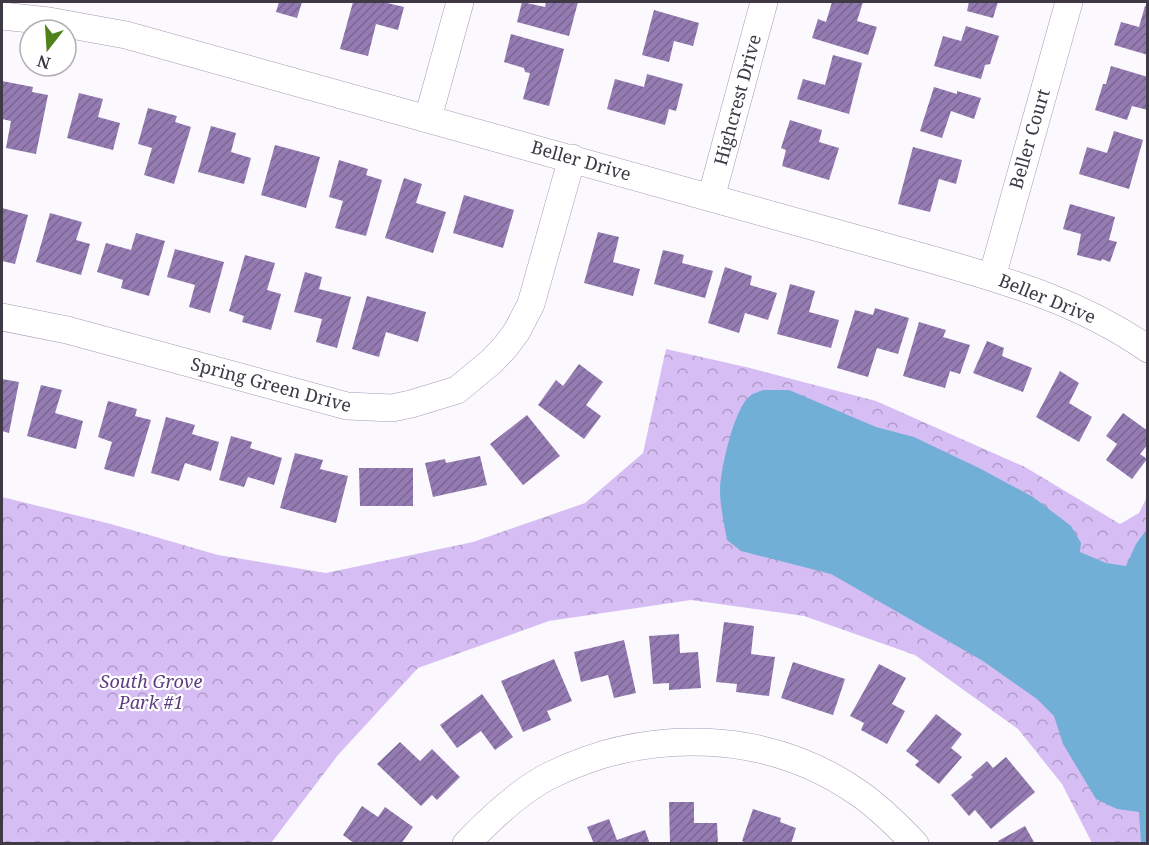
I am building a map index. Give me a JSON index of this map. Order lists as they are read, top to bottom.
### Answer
{
  "streets": {
    "street": [
      "Highcrest Drive",
      "Beller Court",
      "Beller Drive",
      "Spring Green Drive"
    ]
  },
  "crossings": [
    ["Highcrest Drive", "Beller Drive"],
    ["Beller Court", "Beller Drive"],
    ["Beller Drive", "Spring Green Drive"]
  ],
  "parks": ["South Grove Park #1"],
  "north": "bottom"
}
